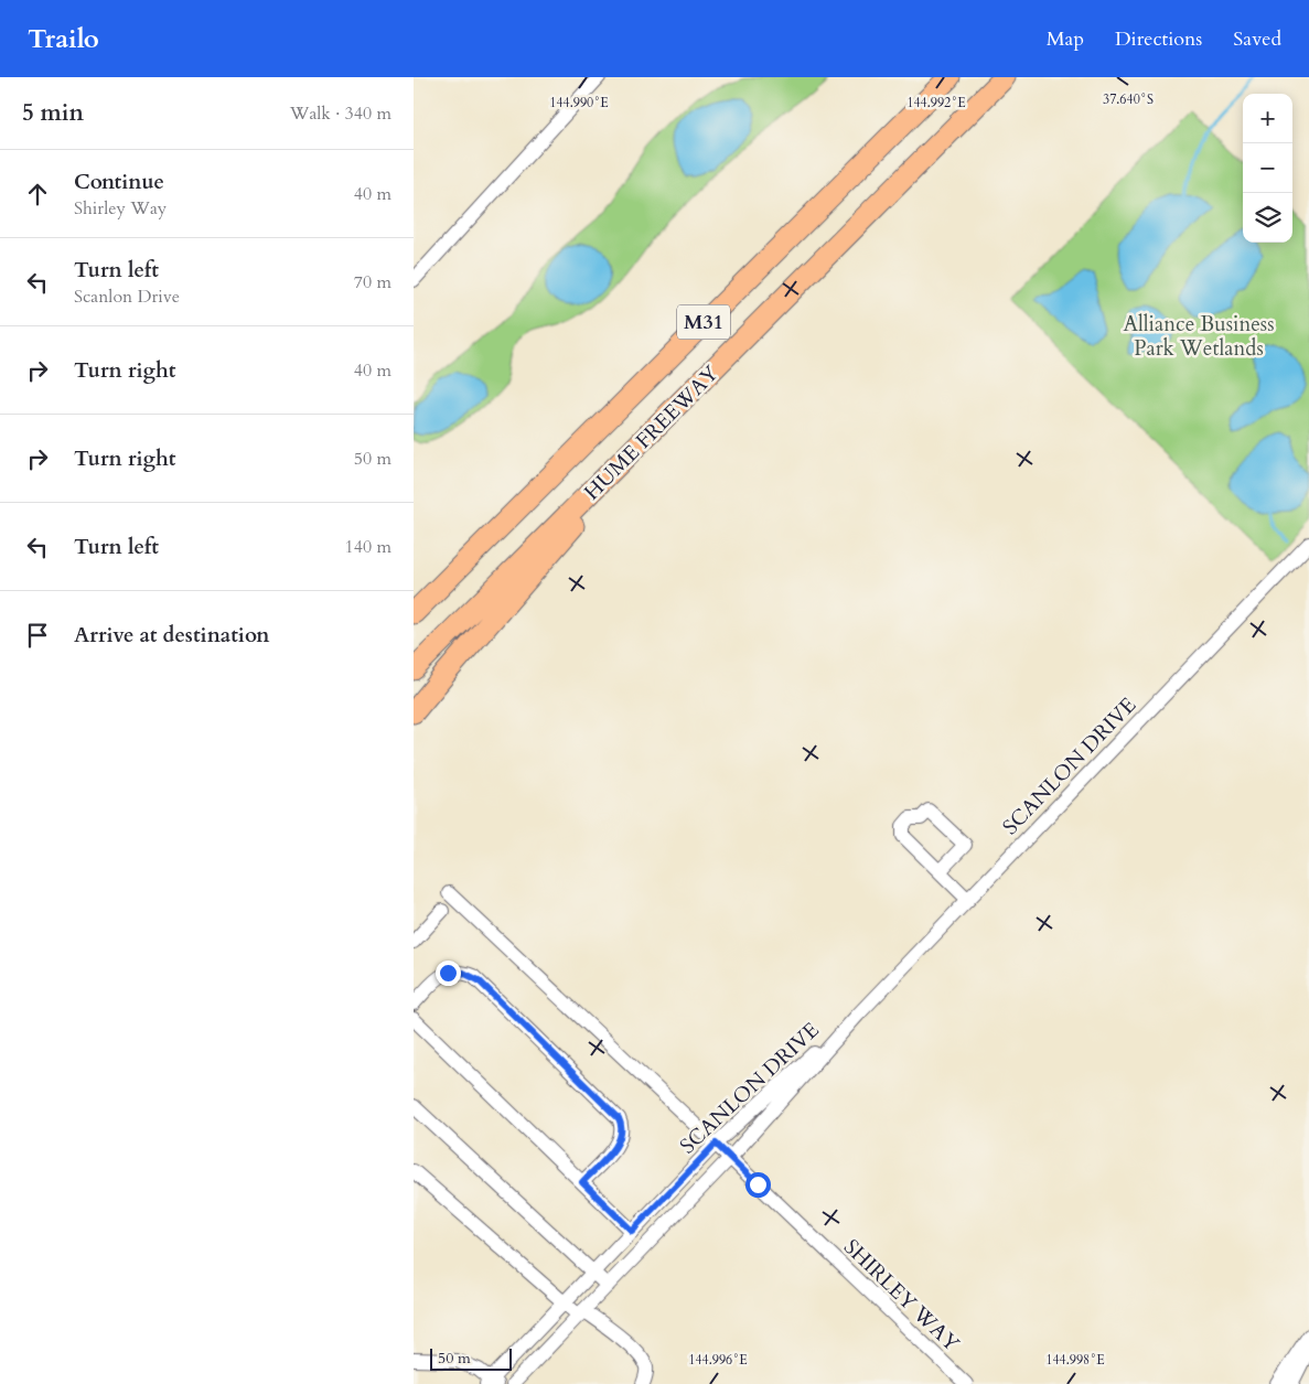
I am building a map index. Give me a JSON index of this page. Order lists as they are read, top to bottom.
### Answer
{
  "streets": {
    "highway": ["M31", "HUME FREEWAY"],
    "street": ["SCANLON DRIVE", "SHIRLEY WAY"]
  },
  "crossings": [
    ["SCANLON DRIVE", "SHIRLEY WAY"]
  ],
  "parks": ["Alliance Business Park Wetlands"],
  "scale_bar": "50 m",
  "page": {
    "header": "Trailo",
    "nav": ["Map", "Directions", "Saved"],
    "heading": ["5 min", "Walk · 340 m"],
    "map_buttons": ["+", "−"],
    "list": [
      ["Continue", "Shirley Way", "40 m"],
      ["Turn left", "Scanlon Drive", "70 m"],
      ["Turn right", "40 m"],
      ["Turn right", "50 m"],
      ["Turn left", "140 m"],
      "Arrive at destination"
    ],
    "scale": "50 m"
  },
  "coordinates": [
    "37.640°S",
    "144.990°E",
    "144.992°E",
    "144.996°E",
    "144.998°E"
  ]
}
